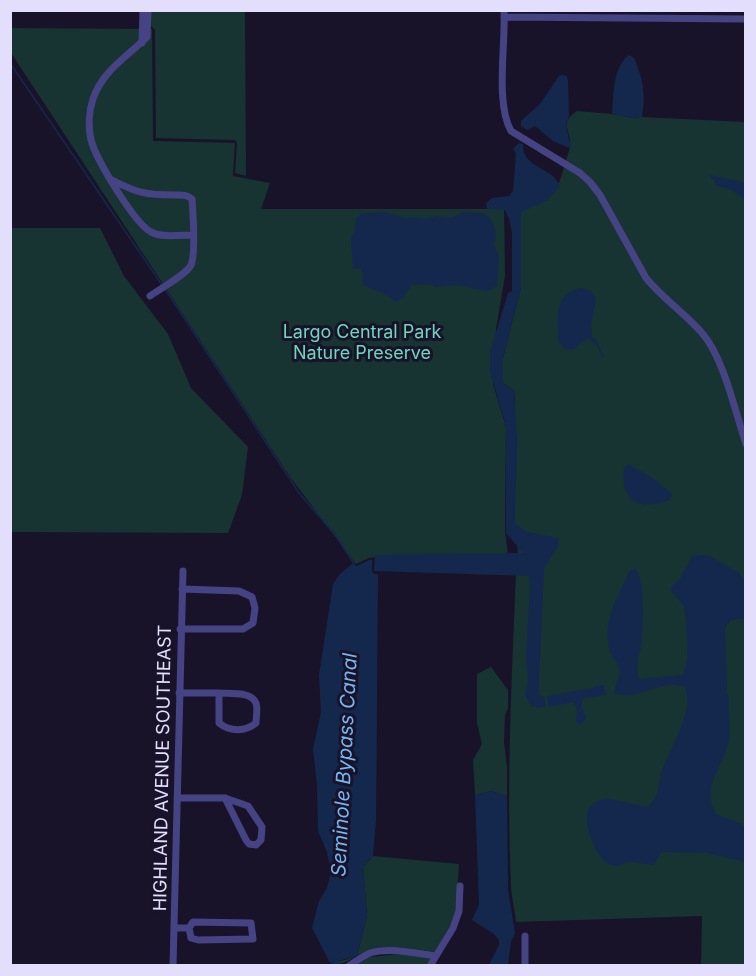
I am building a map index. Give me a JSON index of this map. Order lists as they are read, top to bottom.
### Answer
{
  "streets": {
    "street": ["HIGHLAND AVENUE SOUTHEAST"]
  },
  "water": ["Seminole Bypass Canal"],
  "parks": ["Largo Central Park Nature Preserve"]
}
